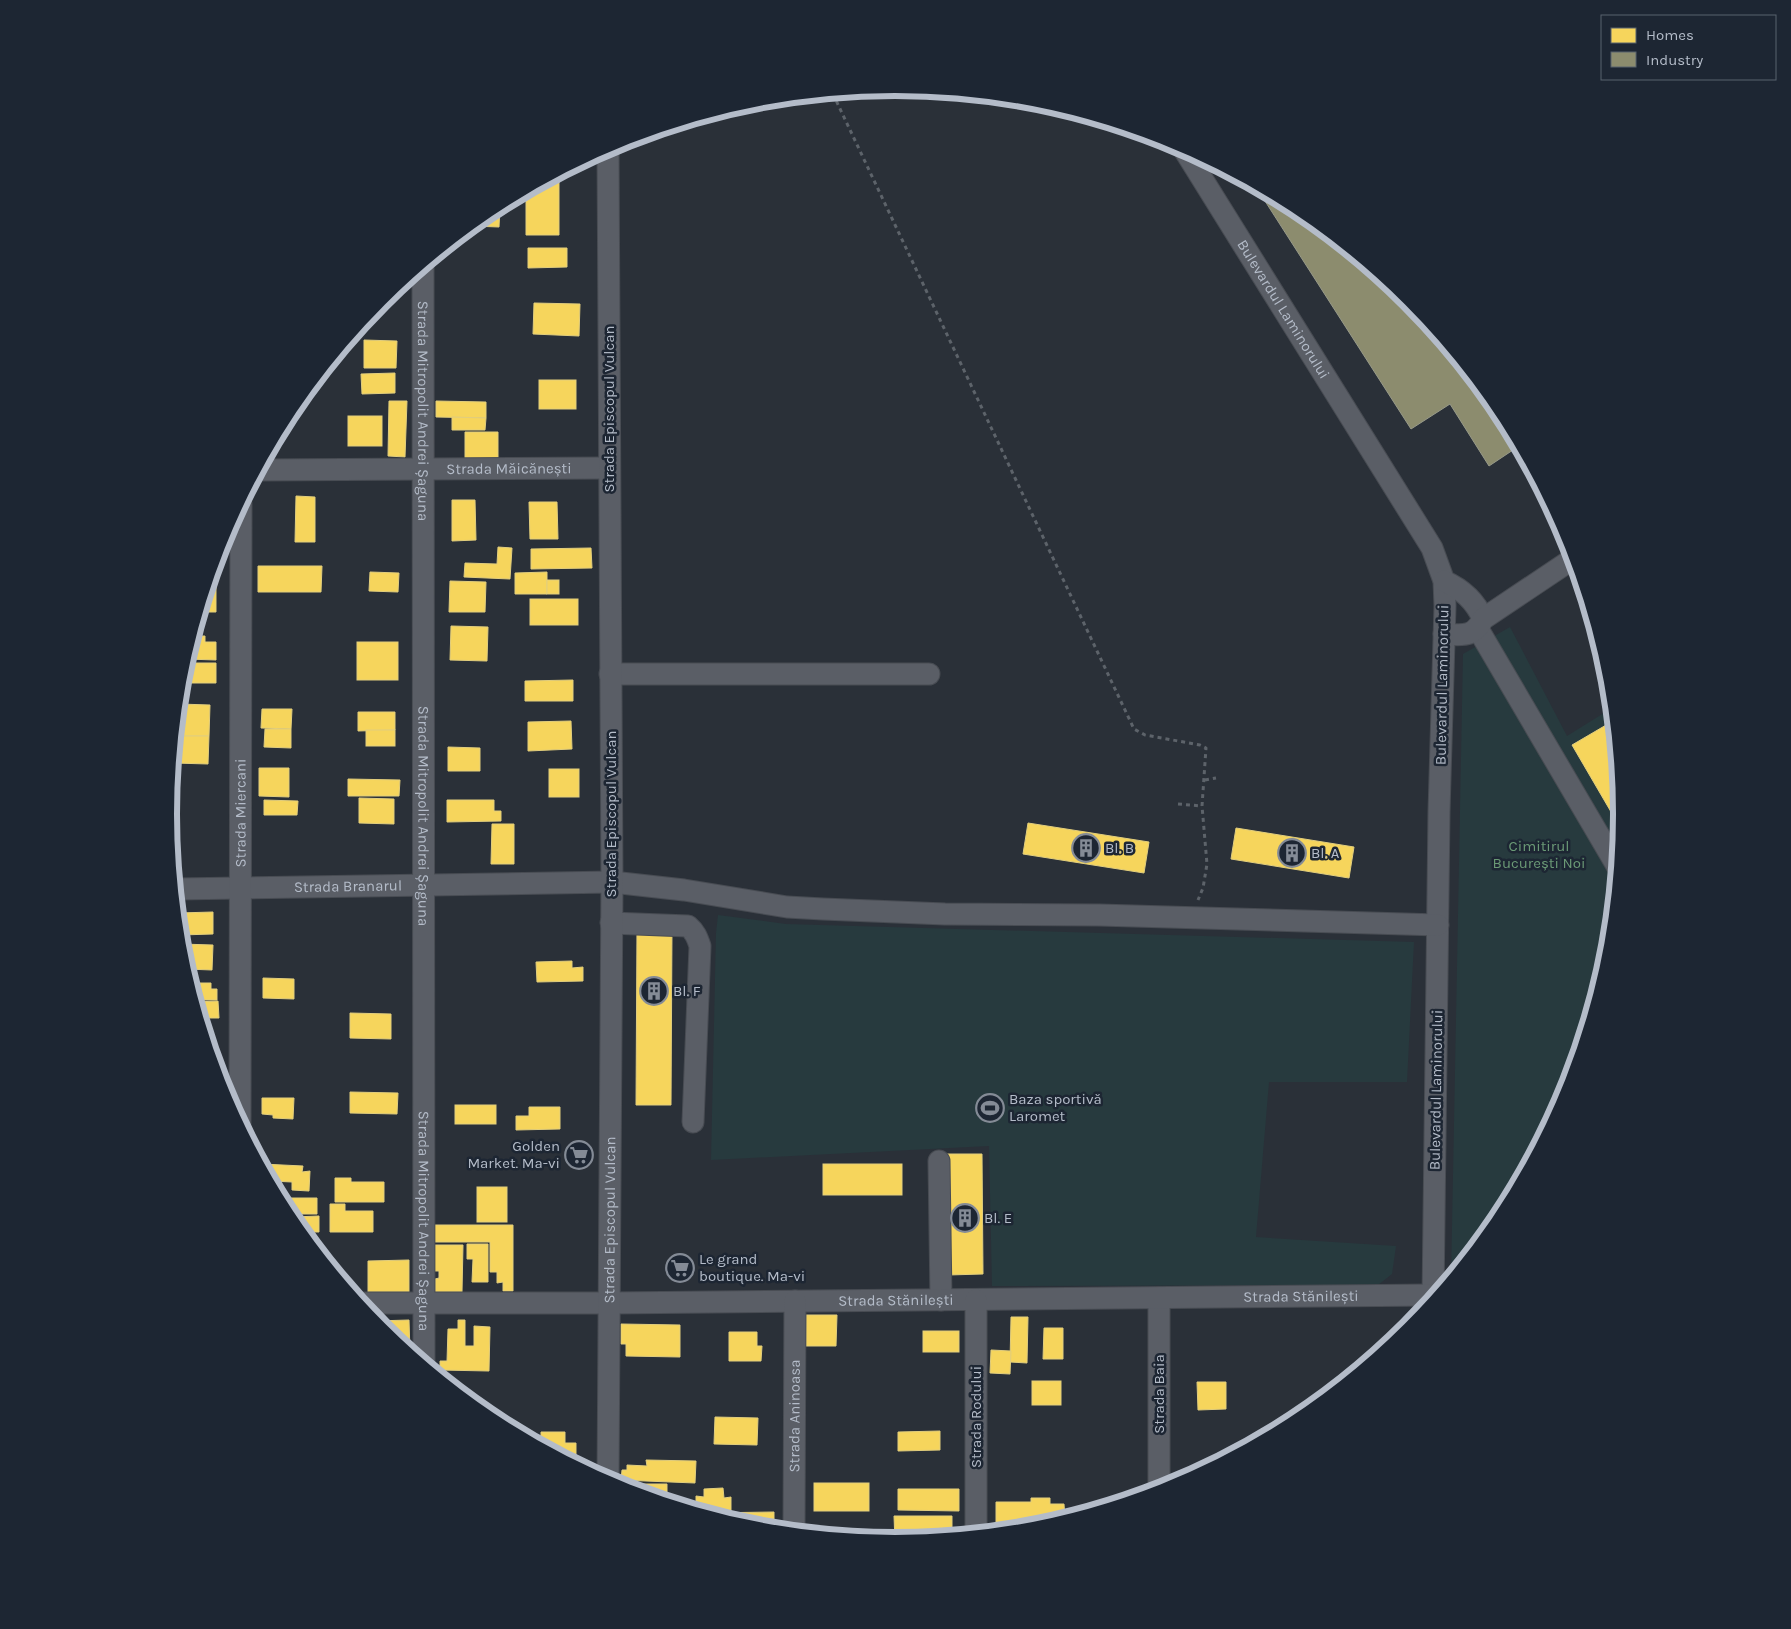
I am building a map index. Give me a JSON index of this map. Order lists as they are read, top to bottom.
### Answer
{
  "streets": {
    "street": [
      "Bulevardul Laminorului",
      "Strada Episcopul Vulcan",
      "Strada Mitropolit Andrei Șaguna",
      "Strada Măicănești",
      "Strada Miercani",
      "Strada Branarul",
      "Strada Stănilești",
      "Strada Baia",
      "Strada Aninoasa",
      "Strada Rodului"
    ]
  },
  "crossings": [
    ["Bulevardul Laminorului", "Strada Branarul"],
    ["Strada Episcopul Vulcan", "Strada Măicănești"],
    ["Strada Episcopul Vulcan", "Strada Branarul"],
    ["Strada Episcopul Vulcan", "Strada Stănilești"],
    ["Strada Mitropolit Andrei Șaguna", "Strada Măicănești"],
    ["Strada Mitropolit Andrei Șaguna", "Strada Branarul"],
    ["Strada Mitropolit Andrei Șaguna", "Strada Stănilești"],
    ["Strada Miercani", "Strada Branarul"],
    ["Strada Stănilești", "Strada Baia"],
    ["Strada Stănilești", "Strada Aninoasa"],
    ["Strada Stănilești", "Strada Rodului"]
  ],
  "parks": ["Cimitirul București Noi"],
  "places": {
    "building": [
      "Bl. B",
      "Bl. A",
      "Bl. F",
      "Bl. E"
    ],
    "sports": ["Baza sportivă Laromet"],
    "supermarket": ["Golden Market. Ma-vi", "Le grand boutique. Ma-vi"]
  },
  "legend": ["Homes", "Industry"]
}
